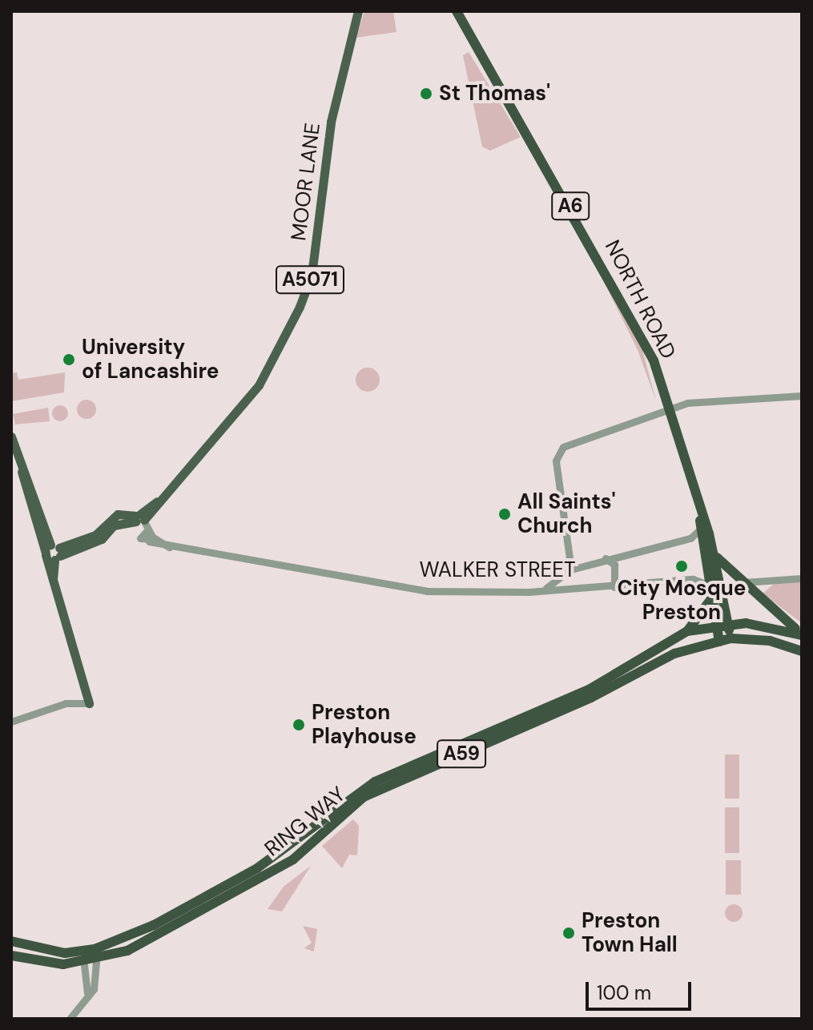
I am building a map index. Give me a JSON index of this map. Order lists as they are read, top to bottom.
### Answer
{
  "streets": {
    "highway": [
      "A6",
      "NORTH ROAD",
      "A59",
      "RING WAY"
    ],
    "main road": ["MOOR LANE", "A5071"],
    "street": ["WALKER STREET"]
  },
  "crossings": [
    ["MOOR LANE", "WALKER STREET"],
    ["A6", "NORTH ROAD"],
    ["A6", "RING WAY"],
    ["NORTH ROAD", "WALKER STREET"],
    ["NORTH ROAD", "RING WAY"],
    ["WALKER STREET", "RING WAY"]
  ],
  "places": [
    "St Thomas'",
    "University of Lancashire",
    "All Saints' Church",
    "City Mosque Preston",
    "Preston Playhouse",
    "Preston Town Hall"
  ],
  "scale_bar": "100 m"
}
